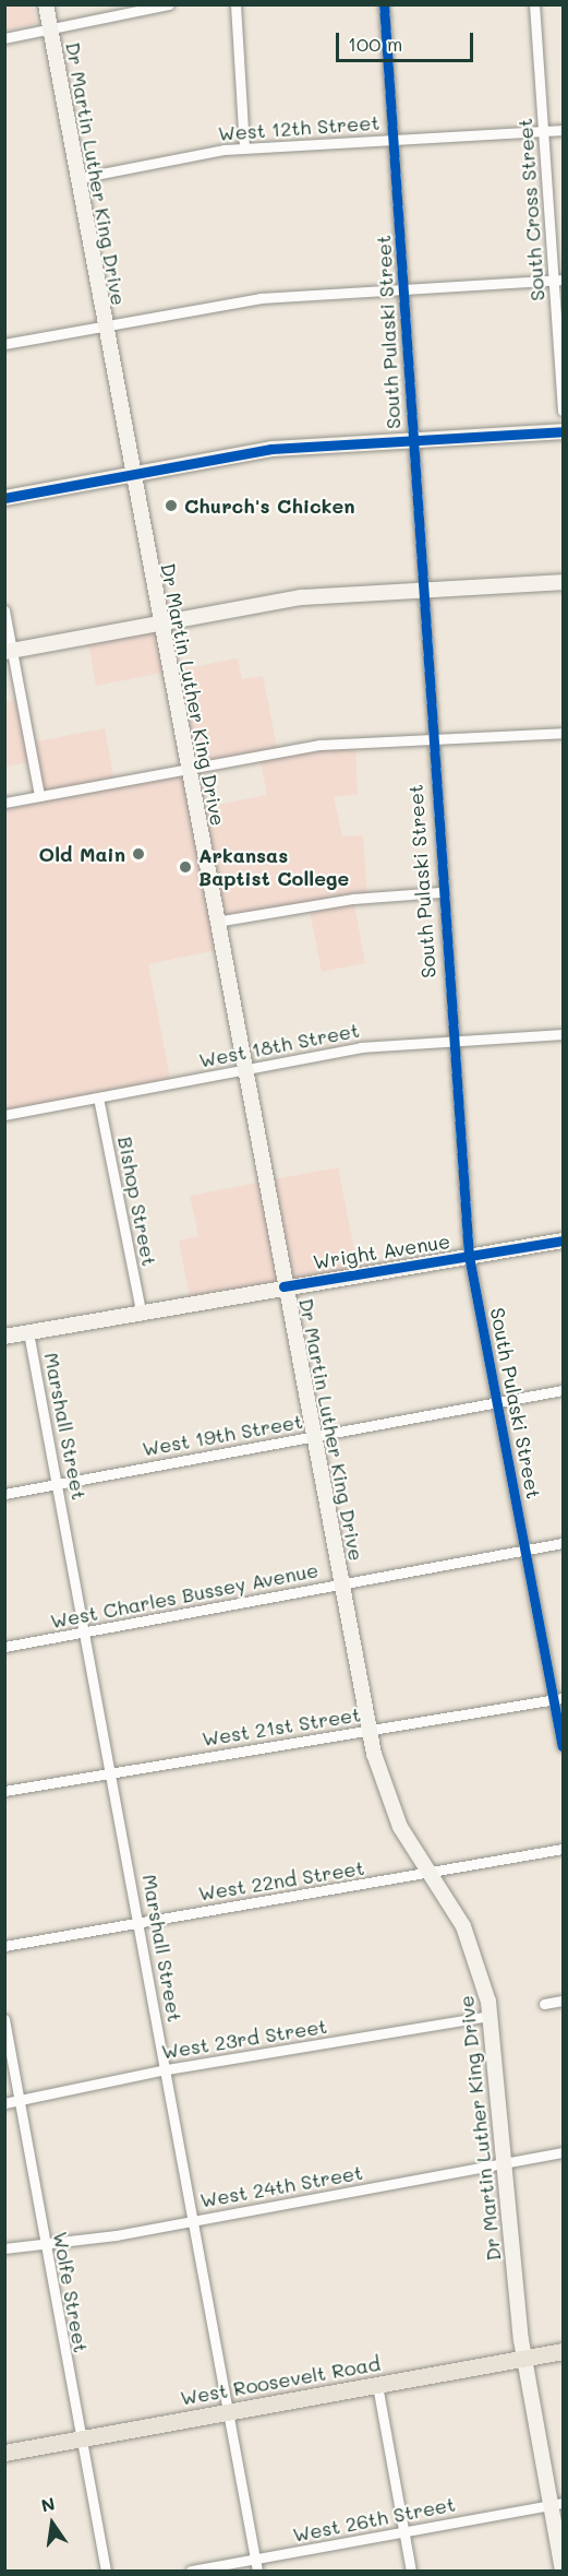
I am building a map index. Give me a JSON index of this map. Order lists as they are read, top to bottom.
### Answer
{
  "streets": {
    "main road": ["Dr Martin Luther King Drive", "Wright Avenue", "West Roosevelt Road"],
    "street": [
      "West 12th Street",
      "South Cross Street",
      "South Pulaski Street",
      "West 18th Street",
      "Bishop Street",
      "Marshall Street",
      "West 19th Street",
      "West Charles Bussey Avenue",
      "West 21st Street",
      "West 22nd Street",
      "West 23rd Street",
      "West 24th Street",
      "Wolfe Street",
      "West 26th Street"
    ]
  },
  "crossings": [
    ["West 12th Street", "Dr Martin Luther King Drive"],
    ["West 12th Street", "South Cross Street"],
    ["West 12th Street", "South Pulaski Street"],
    ["Dr Martin Luther King Drive", "West 18th Street"],
    ["Dr Martin Luther King Drive", "Wright Avenue"],
    ["Dr Martin Luther King Drive", "West 19th Street"],
    ["Dr Martin Luther King Drive", "West Charles Bussey Avenue"],
    ["Dr Martin Luther King Drive", "West 21st Street"],
    ["Dr Martin Luther King Drive", "West 22nd Street"],
    ["Dr Martin Luther King Drive", "West 23rd Street"],
    ["Dr Martin Luther King Drive", "West 24th Street"],
    ["Dr Martin Luther King Drive", "West Roosevelt Road"],
    ["Dr Martin Luther King Drive", "West 26th Street"],
    ["South Pulaski Street", "West 18th Street"],
    ["South Pulaski Street", "Wright Avenue"],
    ["South Pulaski Street", "West 19th Street"],
    ["South Pulaski Street", "West Charles Bussey Avenue"],
    ["South Pulaski Street", "West 21st Street"],
    ["West 18th Street", "Bishop Street"],
    ["Bishop Street", "Wright Avenue"],
    ["Wright Avenue", "Marshall Street"],
    ["Marshall Street", "West 19th Street"],
    ["Marshall Street", "West Charles Bussey Avenue"],
    ["Marshall Street", "West 21st Street"],
    ["Marshall Street", "West 22nd Street"],
    ["Marshall Street", "West 23rd Street"],
    ["Marshall Street", "West 24th Street"],
    ["Marshall Street", "West Roosevelt Road"],
    ["Marshall Street", "West 26th Street"],
    ["West 23rd Street", "Wolfe Street"],
    ["West 24th Street", "Wolfe Street"],
    ["Wolfe Street", "West Roosevelt Road"]
  ],
  "places": ["Church's Chicken", "Old Main", "Arkansas Baptist College"],
  "scale_bar": "100 m",
  "north": "top"
}
